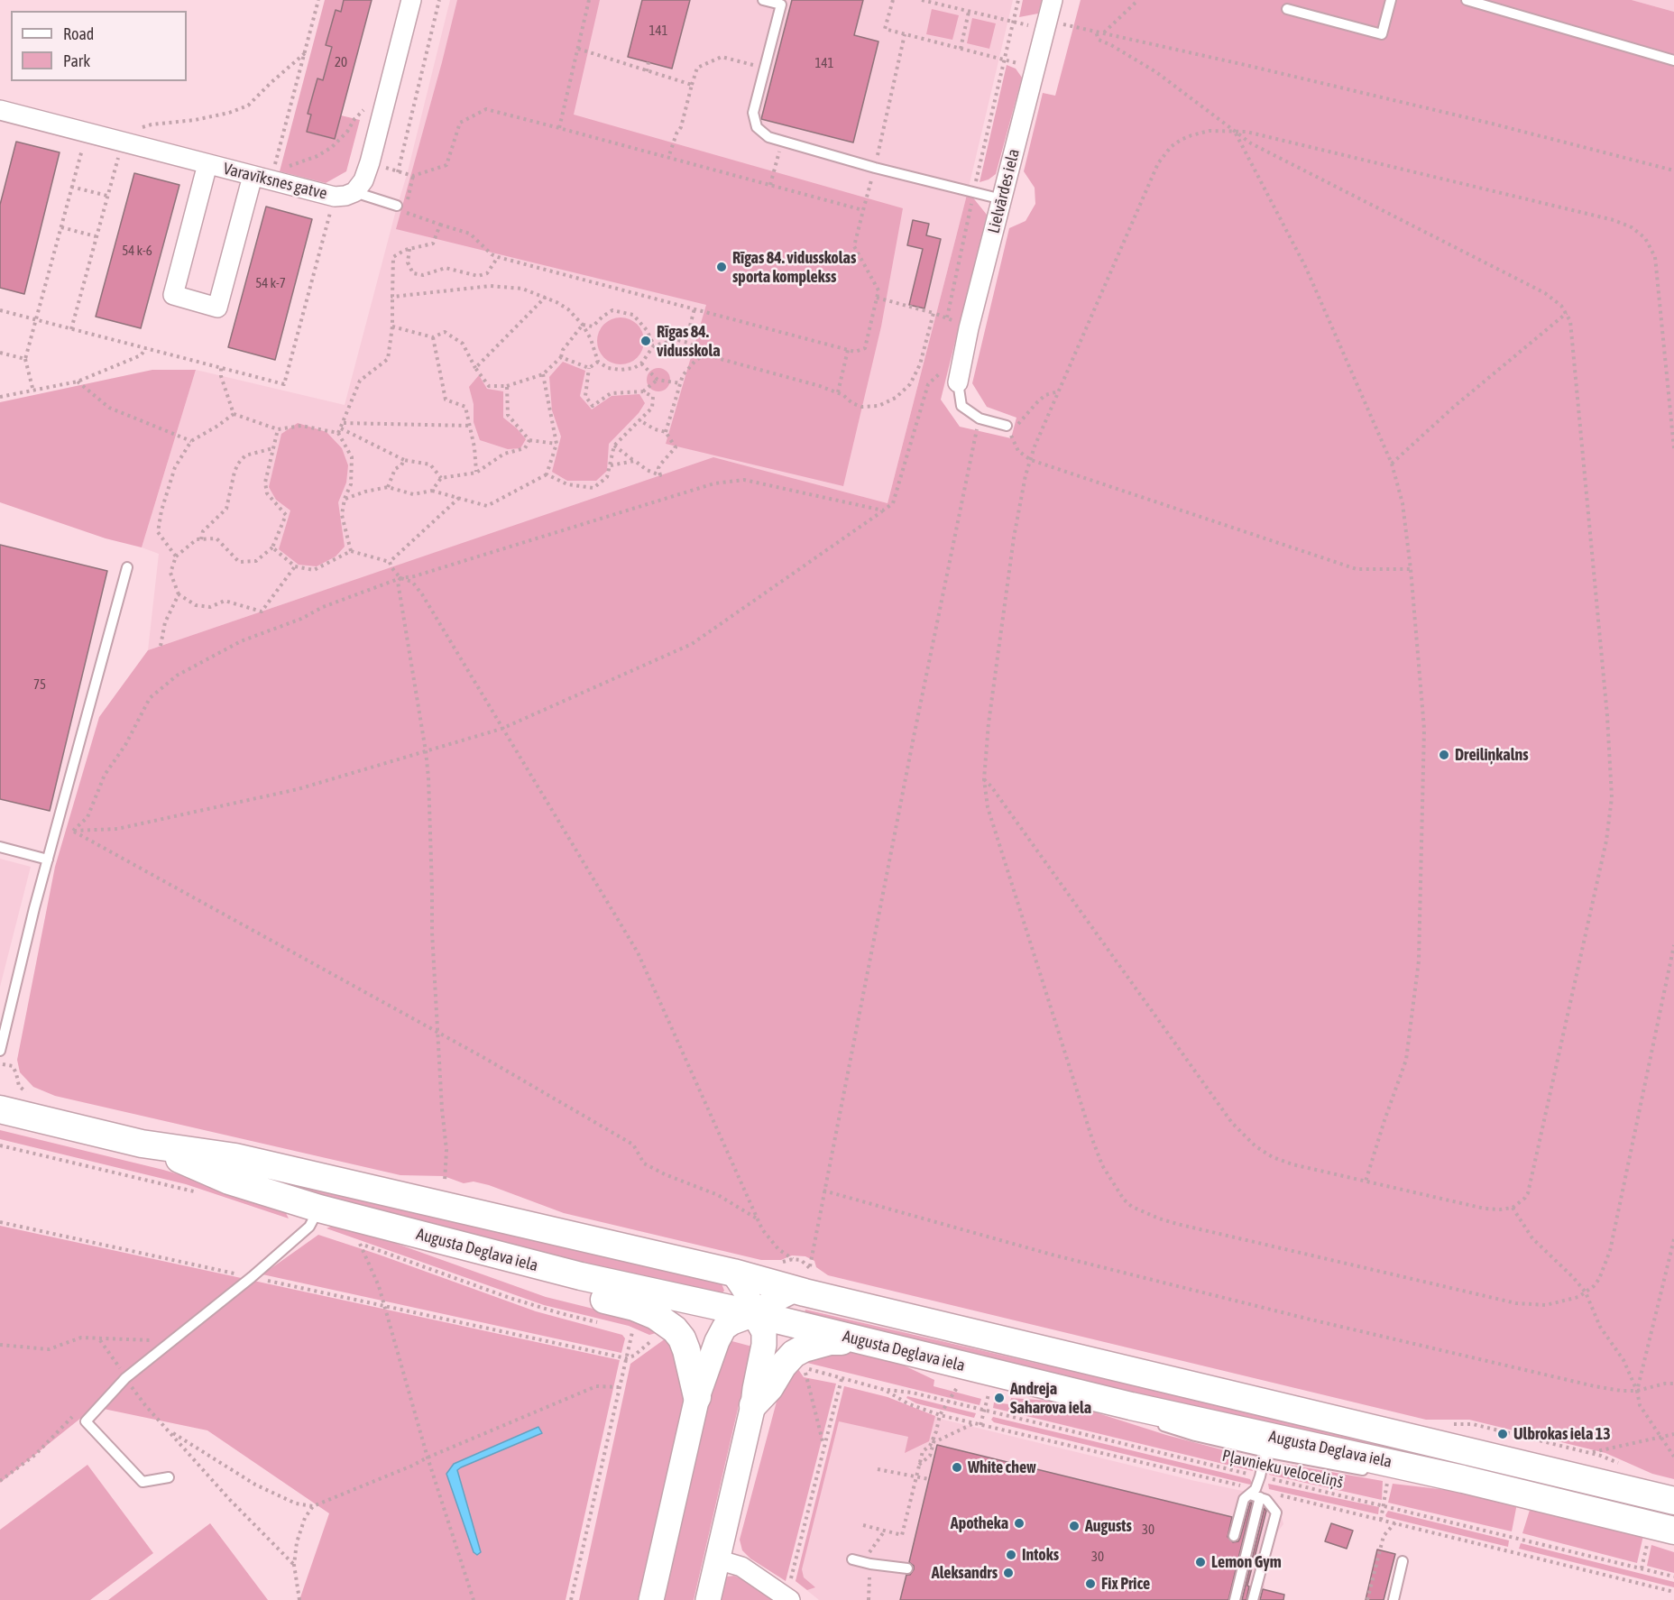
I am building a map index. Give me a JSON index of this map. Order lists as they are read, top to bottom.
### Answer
{
  "streets": {
    "main road": ["Augusta Deglava iela"],
    "street": ["Varavīksnes gatve", "Lielvārdes iela"],
    "path": ["Pļavnieku veloceliņš"]
  },
  "places": [
    "Rīgas 84. vidusskolas sporta komplekss",
    "Rīgas 84. vidusskola",
    "Dreiliņkalns",
    "Andreja Saharova iela",
    "Ulbrokas iela 13",
    "White chew",
    "Apotheka",
    "Augusts",
    "Intoks",
    "Lemon Gym",
    "Aleksandrs",
    "Fix Price"
  ],
  "house_numbers": [
    "141",
    "20",
    "141",
    "54 k-6",
    "54 k-7",
    "75",
    "30",
    "30"
  ],
  "legend": ["Road", "Park"]
}
